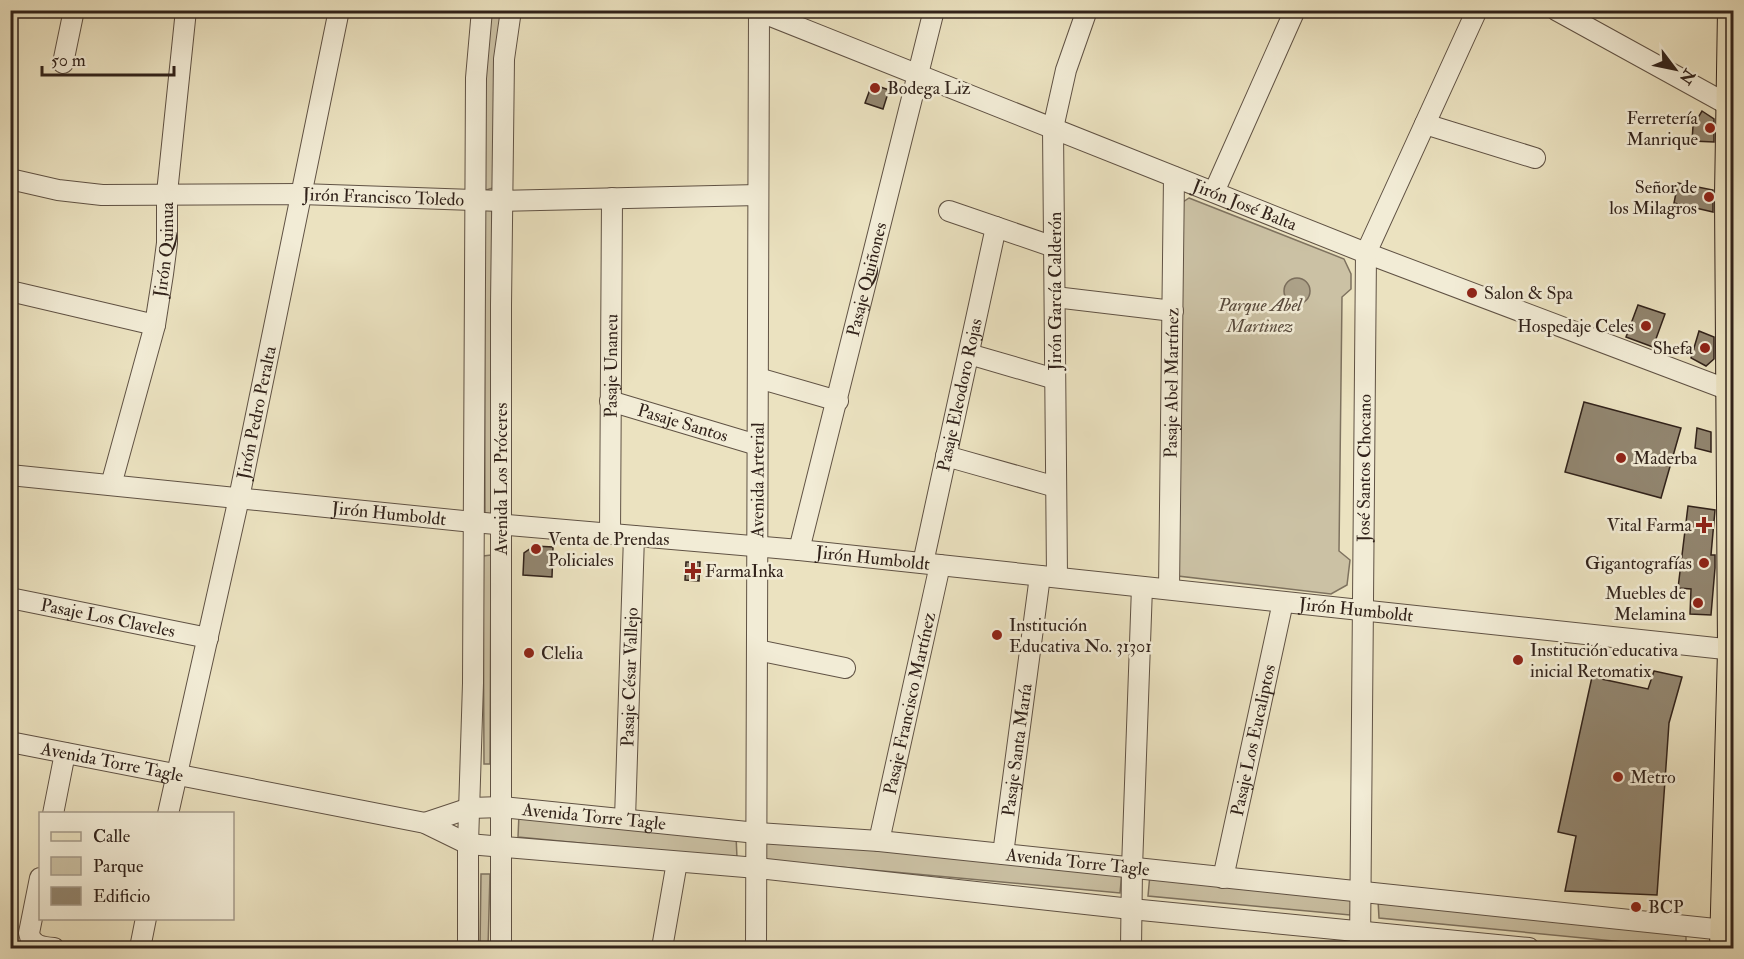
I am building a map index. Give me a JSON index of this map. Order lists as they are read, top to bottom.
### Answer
{
  "streets": {
    "street": [
      "Jirón Francisco Toledo",
      "Jirón José Balta",
      "Jirón Quinua",
      "Pasaje Quiñones",
      "Jirón García Calderón",
      "Pasaje Unaneu",
      "Pasaje Abel Martínez",
      "Pasaje Eleodoro Rojas",
      "Jirón Pedro Peralta",
      "Pasaje Santos",
      "José Santos Chocano",
      "Avenida Los Próceres",
      "Avenida Arterial",
      "Jirón Humboldt",
      "Pasaje Los Claveles",
      "Pasaje César Vallejo",
      "Pasaje Francisco Martínez",
      "Pasaje Los Eucaliptos",
      "Pasaje Santa María",
      "Avenida Torre Tagle"
    ]
  },
  "crossings": [
    ["Jirón Francisco Toledo", "Jirón Quinua"],
    ["Jirón Francisco Toledo", "Pasaje Unaneu"],
    ["Jirón Francisco Toledo", "Jirón Pedro Peralta"],
    ["Jirón Francisco Toledo", "Avenida Los Próceres"],
    ["Jirón Francisco Toledo", "Avenida Arterial"],
    ["Jirón José Balta", "Pasaje Quiñones"],
    ["Jirón José Balta", "Jirón García Calderón"],
    ["Jirón José Balta", "Pasaje Abel Martínez"],
    ["Jirón José Balta", "José Santos Chocano"],
    ["Jirón José Balta", "Avenida Arterial"],
    ["Jirón Quinua", "Jirón Humboldt"],
    ["Pasaje Quiñones", "Jirón Humboldt"],
    ["Jirón García Calderón", "Jirón Humboldt"],
    ["Jirón García Calderón", "Pasaje Santa María"],
    ["Pasaje Unaneu", "Pasaje Santos"],
    ["Pasaje Unaneu", "Jirón Humboldt"],
    ["Pasaje Abel Martínez", "Jirón Humboldt"],
    ["Pasaje Eleodoro Rojas", "Jirón Humboldt"],
    ["Pasaje Eleodoro Rojas", "Pasaje Francisco Martínez"],
    ["Jirón Pedro Peralta", "Jirón Humboldt"],
    ["Jirón Pedro Peralta", "Pasaje Los Claveles"],
    ["Jirón Pedro Peralta", "Avenida Torre Tagle"],
    ["Pasaje Santos", "Avenida Arterial"],
    ["José Santos Chocano", "Jirón Humboldt"],
    ["José Santos Chocano", "Avenida Torre Tagle"],
    ["Avenida Los Próceres", "Jirón Humboldt"],
    ["Avenida Los Próceres", "Avenida Torre Tagle"],
    ["Avenida Arterial", "Jirón Humboldt"],
    ["Avenida Arterial", "Avenida Torre Tagle"],
    ["Jirón Humboldt", "Pasaje César Vallejo"],
    ["Jirón Humboldt", "Pasaje Francisco Martínez"],
    ["Jirón Humboldt", "Pasaje Los Eucaliptos"],
    ["Jirón Humboldt", "Pasaje Santa María"],
    ["Pasaje César Vallejo", "Avenida Torre Tagle"],
    ["Pasaje Francisco Martínez", "Avenida Torre Tagle"],
    ["Pasaje Los Eucaliptos", "Avenida Torre Tagle"],
    ["Pasaje Santa María", "Avenida Torre Tagle"]
  ],
  "parks": ["Parque Abel Martinez"],
  "places": {
    "other": [
      "Bodega Liz",
      "Ferretería Manrique",
      "Señor de los Milagros",
      "Salon & Spa",
      "Hospedaje Celes",
      "Shefa",
      "Maderba",
      "Venta de Prendas Policiales",
      "Gigantografías",
      "Muebles de Melamina",
      "Institución Educativa No. 31301",
      "Clelia",
      "Institución educativa inicial Retomatix",
      "Metro",
      "BCP"
    ],
    "health": ["Vital Farma", "FarmaInka"]
  },
  "legend": ["Calle", "Parque", "Edificio"],
  "scale_bar": "50 m",
  "north": "bottom right"
}
